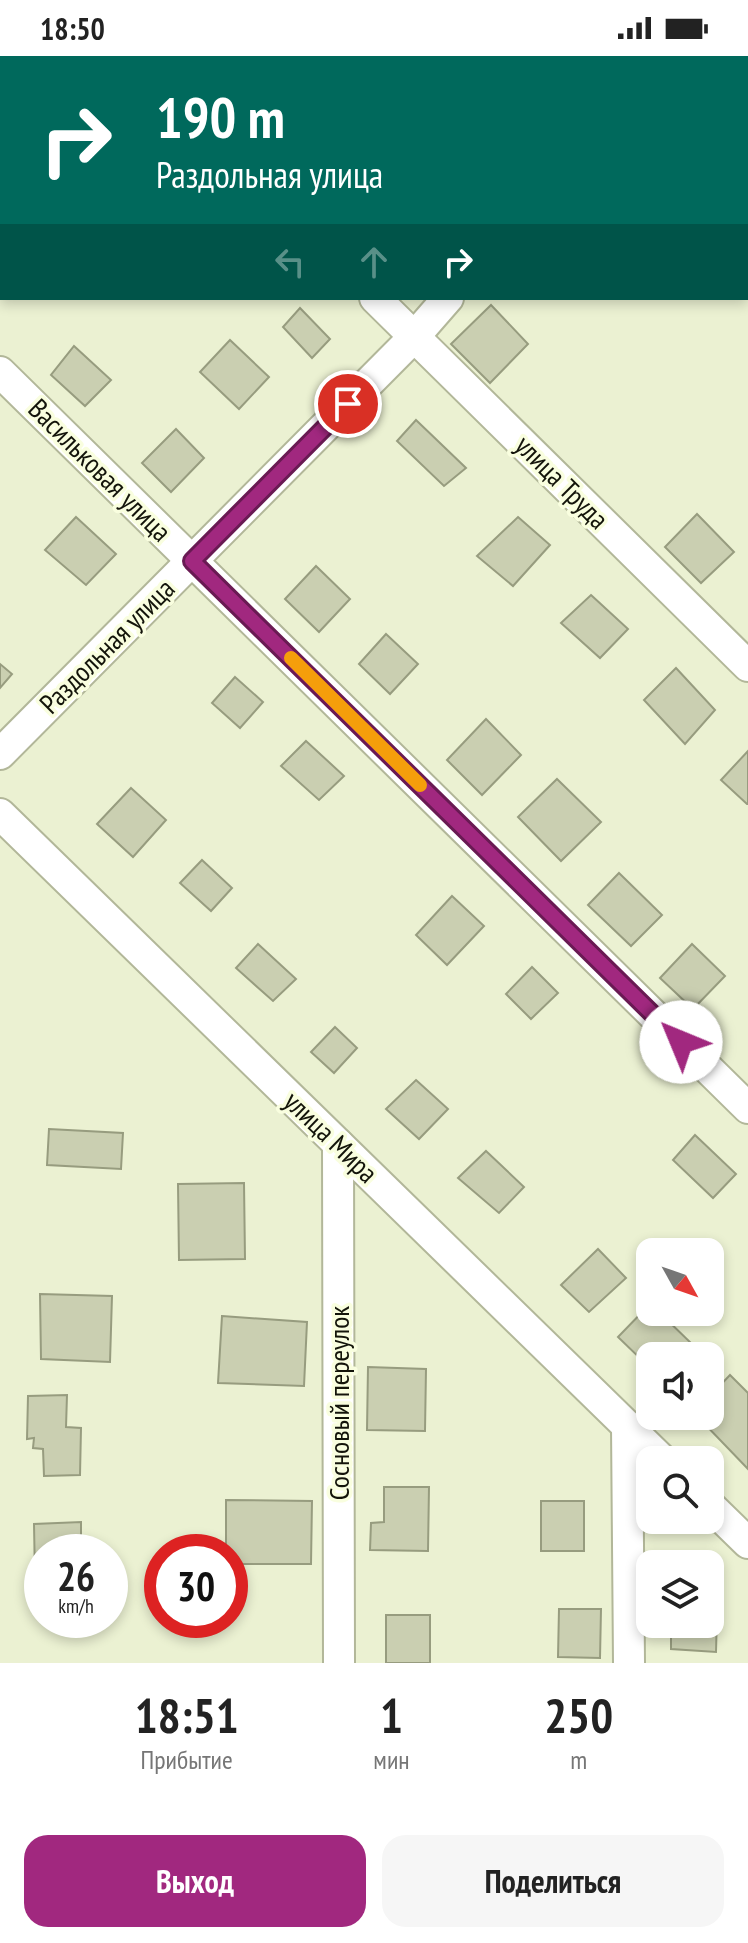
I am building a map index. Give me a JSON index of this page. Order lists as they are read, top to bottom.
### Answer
{
  "streets": {
    "street": [
      "Васильковая улица",
      "улица Труда",
      "Раздольная улица",
      "улица Мира",
      "Сосновый переулок"
    ]
  },
  "crossings": [
    ["Васильковая улица", "Раздольная улица"],
    ["улица Труда", "Раздольная улица"],
    ["улица Мира", "Сосновый переулок"]
  ],
  "north": "bottom right",
  "page": {
    "status": "18:50",
    "turn": ["190 m", "Раздольная улица"],
    "speed": "26 km/h",
    "limit": "30",
    "eta": [
      "18:51",
      "Прибытие",
      "1",
      "мин",
      "250",
      "m"
    ],
    "buttons": ["Выход", "Поделиться"]
  }
}
